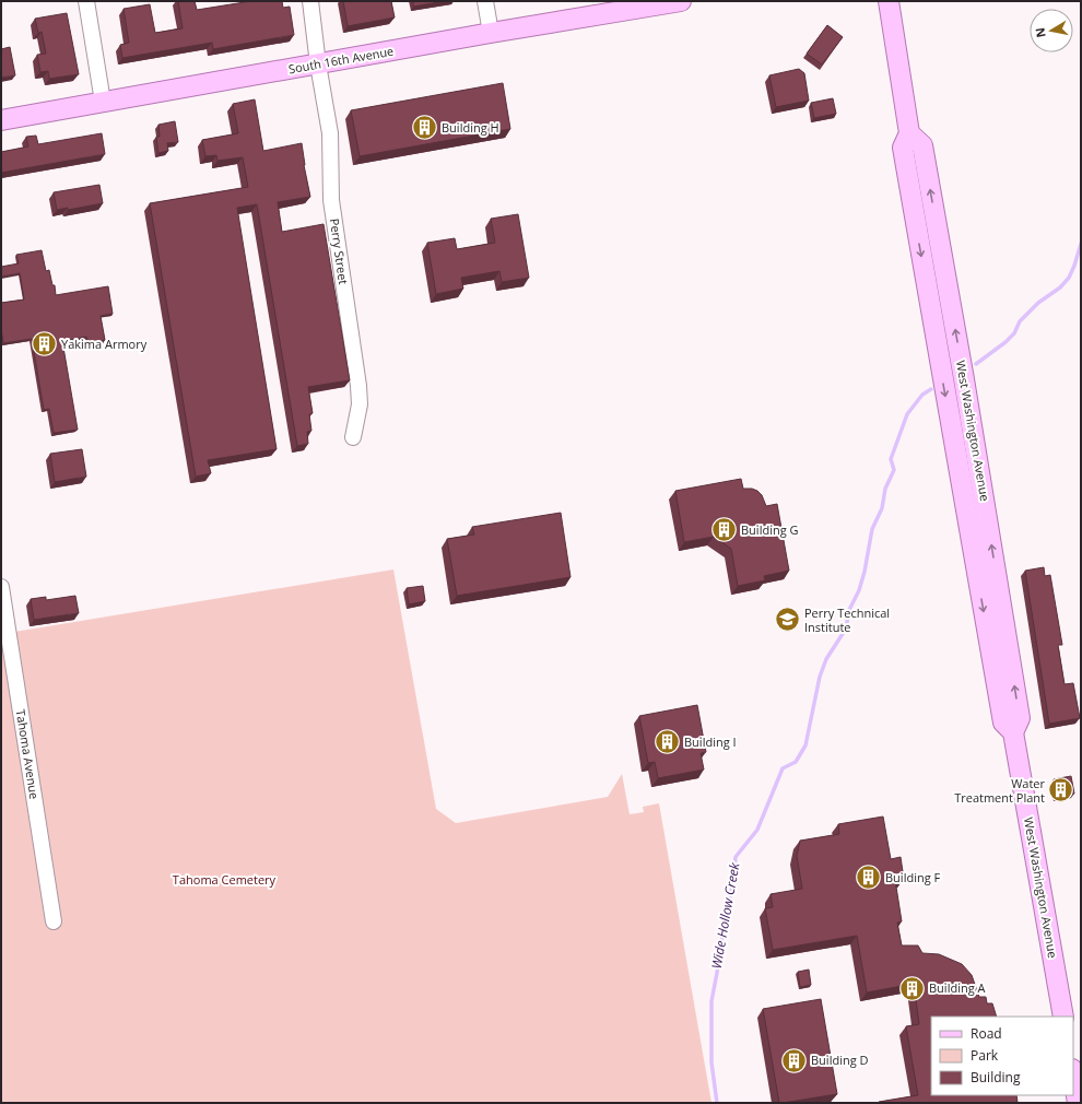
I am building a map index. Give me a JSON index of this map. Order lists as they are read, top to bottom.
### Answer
{
  "streets": {
    "main road": ["South 16th Avenue", "West Washington Avenue"],
    "street": ["Perry Street", "Tahoma Avenue"]
  },
  "crossings": [
    ["South 16th Avenue", "Perry Street"]
  ],
  "water": ["Wide Hollow Creek"],
  "parks": ["Tahoma Cemetery"],
  "places": {
    "building": [
      "Building H",
      "Yakima Armory",
      "Building G",
      "Building I",
      "Water Treatment Plant",
      "Building F",
      "Building A",
      "Building D"
    ],
    "school or university": ["Perry Technical Institute"]
  },
  "legend": ["Road", "Park", "Building"],
  "north": "left"
}
